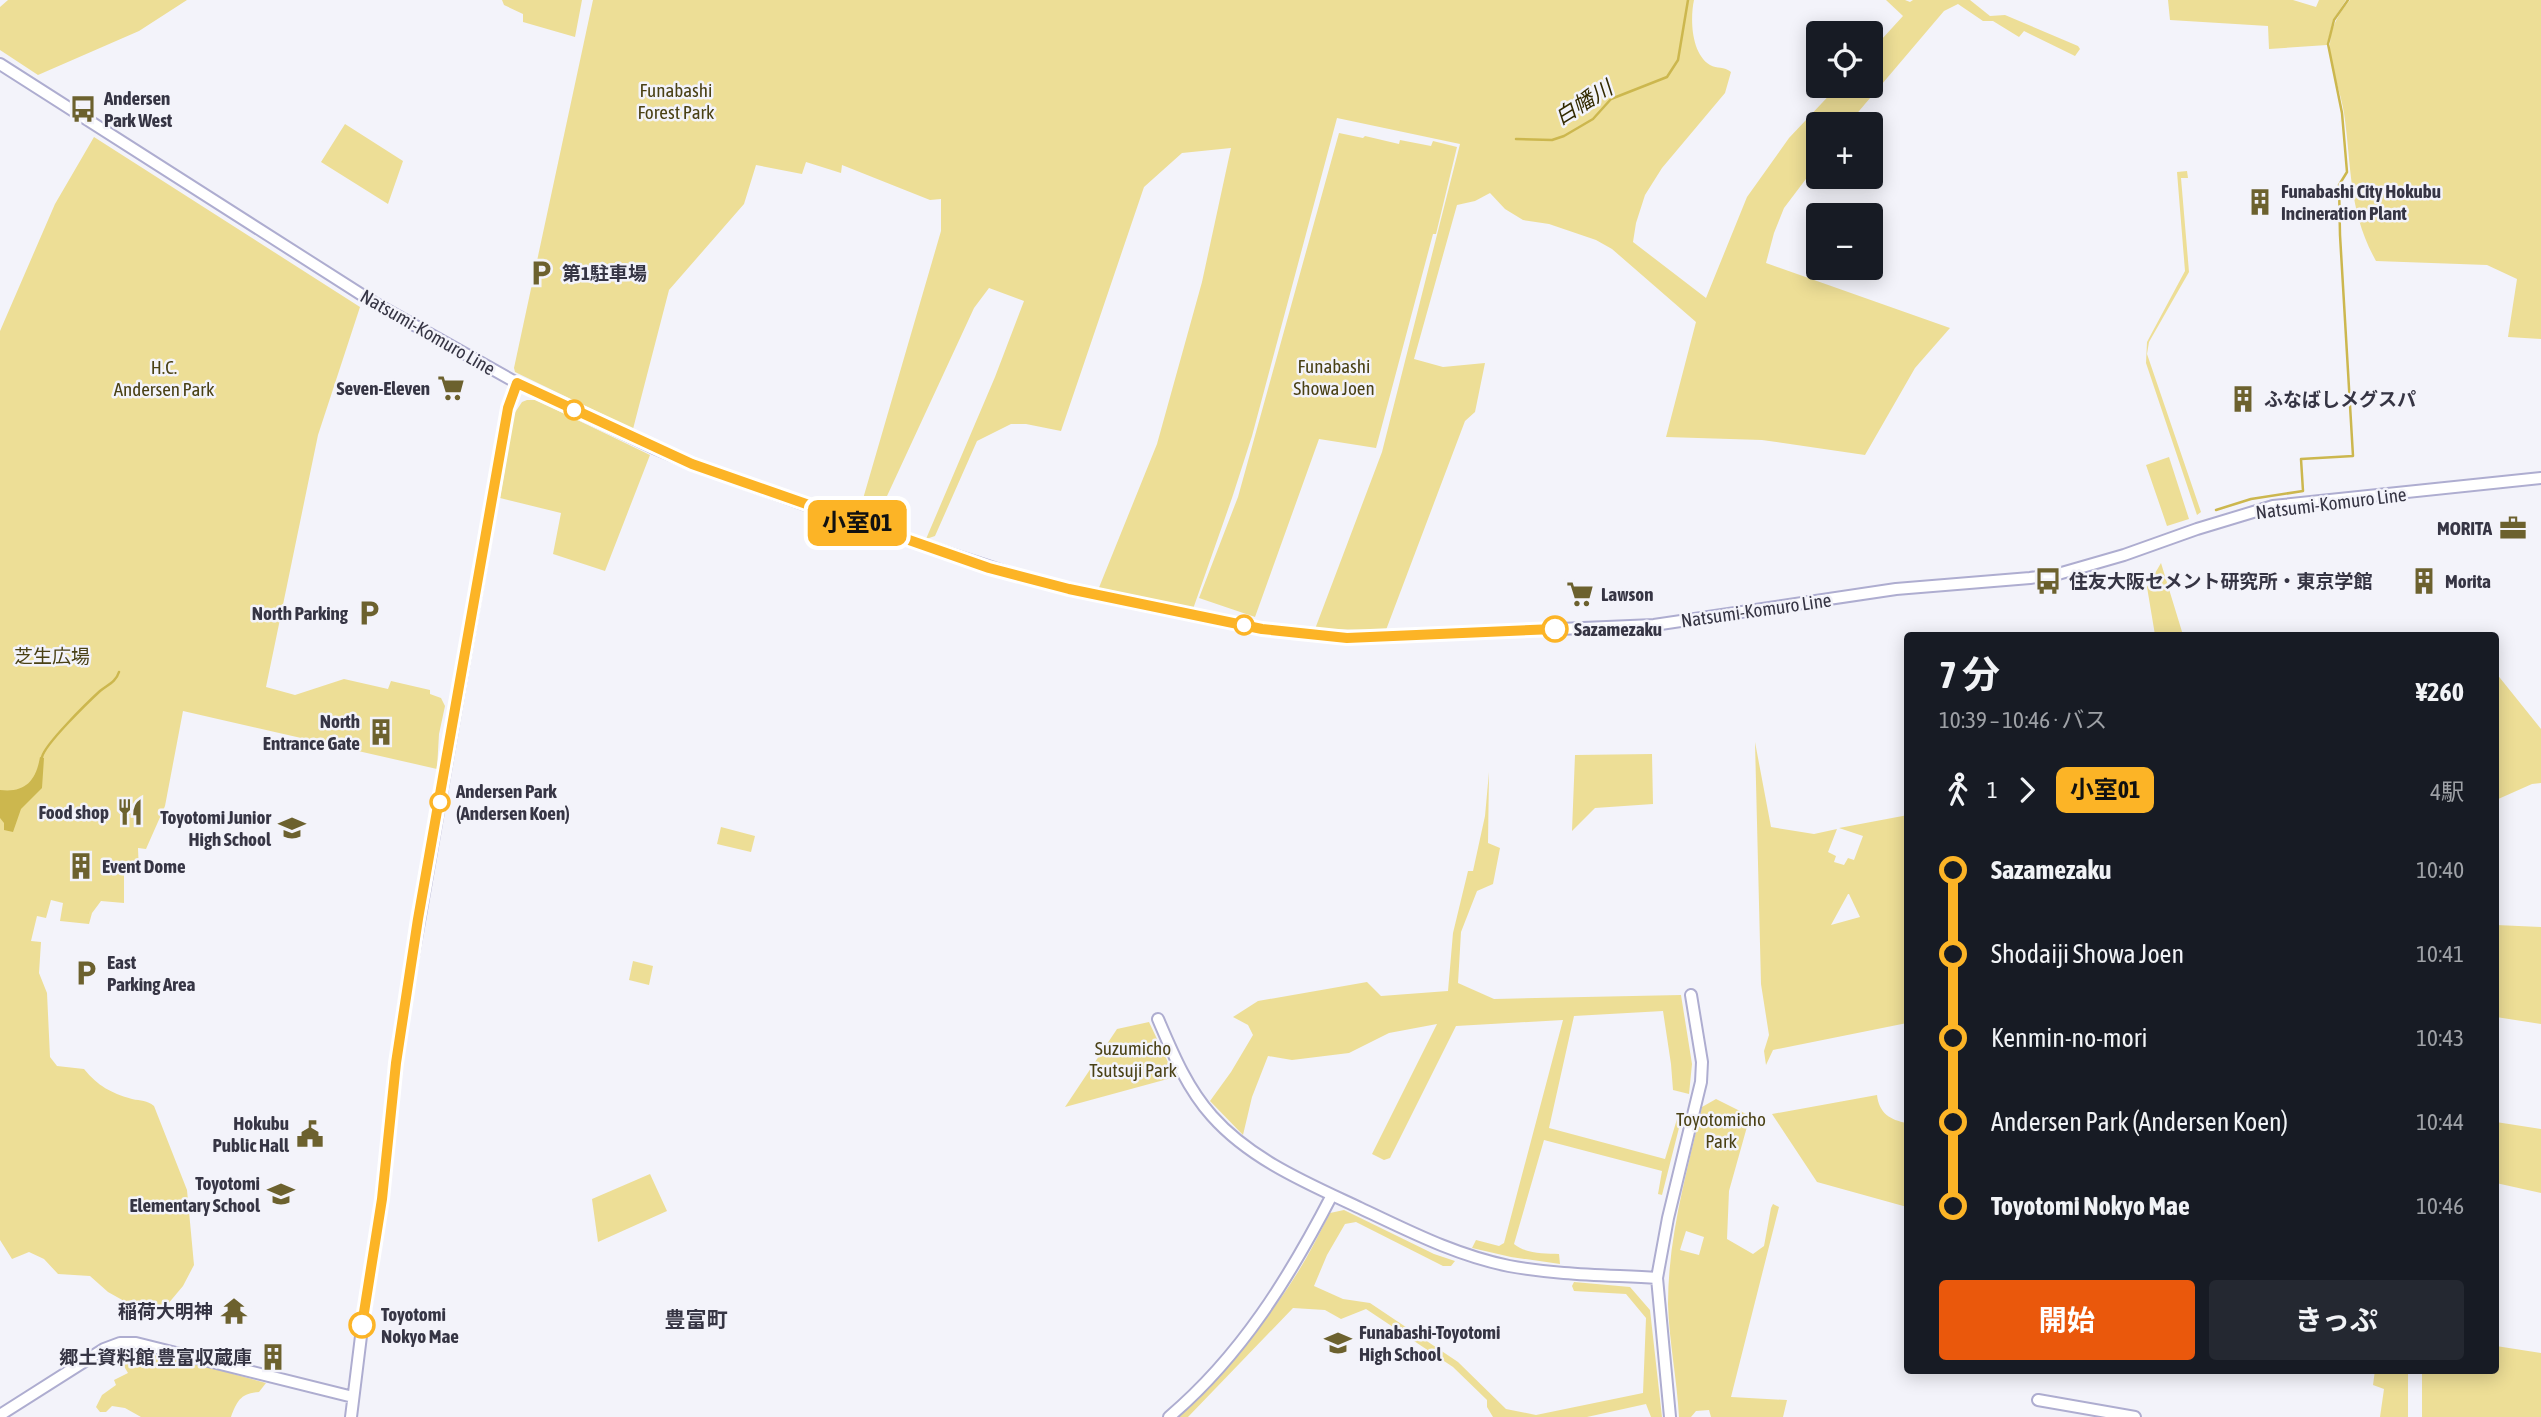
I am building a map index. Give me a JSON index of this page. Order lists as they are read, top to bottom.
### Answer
{
  "streets": {
    "street": ["Natsumi-Komuro Line"]
  },
  "districts": ["豊富町"],
  "water": ["白幡川"],
  "parks": [
    "Funabashi Forest Park",
    "Funabashi Showa Joen",
    "H.C. Andersen Park",
    "芝生広場",
    "Suzumicho Tsutsuji Park",
    "Toyotomicho Park"
  ],
  "places": {
    "bus stop": ["Andersen Park West", "住友大阪セメント研究所・東京学館"],
    "building": [
      "Funabashi City Hokubu Incineration Plant",
      "ふなばしメグスパ",
      "Morita",
      "North Entrance Gate",
      "Event Dome",
      "郷土資料館 豊富収蔵庫"
    ],
    "parking": ["第1駐車場", "North Parking", "East Parking Area"],
    "supermarket": ["Seven-Eleven", "Lawson"],
    "office": ["MORITA"],
    "other": ["Sazamezaku", "Andersen Park (Andersen Koen)", "Toyotomi Nokyo Mae"],
    "restaurant": ["Food shop"],
    "school or university": ["Toyotomi Junior High School", "Toyotomi Elementary School", "Funabashi-Toyotomi High School"],
    "public building": ["Hokubu Public Hall"],
    "temple": ["稲荷大明神"]
  },
  "lines": ["bus line 小室01"],
  "page": {
    "on_map": "小室01",
    "map_buttons": ["+", "−"],
    "heading": ["7 分", "10:39 – 10:46 · バス", "¥260"],
    "legs": ["1", "小室01", "4駅"],
    "list": [
      {
        "name": "Sazamezaku",
        "value": "10:40"
      },
      {
        "name": "Shodaiji Showa Joen",
        "value": "10:41"
      },
      {
        "name": "Kenmin-no-mori",
        "value": "10:43"
      },
      {
        "name": "Andersen Park (Andersen Koen)",
        "value": "10:44"
      },
      {
        "name": "Toyotomi Nokyo Mae",
        "value": "10:46"
      }
    ],
    "buttons": ["開始", "きっぷ"]
  }
}
